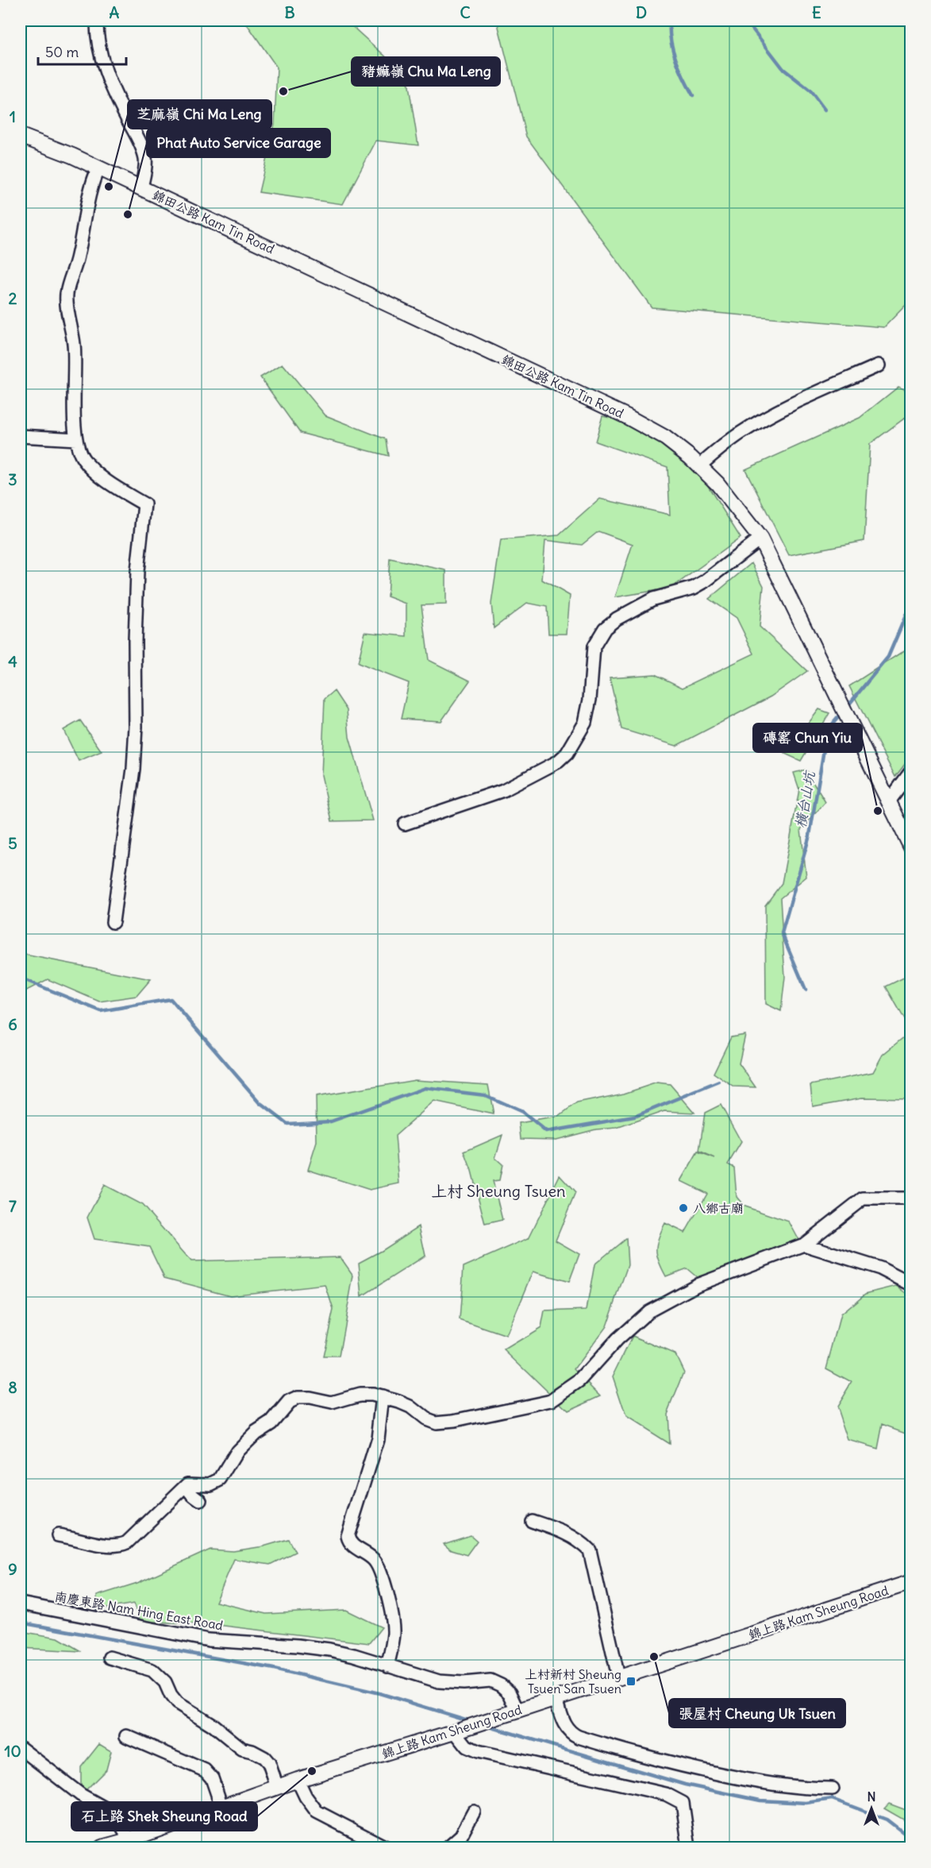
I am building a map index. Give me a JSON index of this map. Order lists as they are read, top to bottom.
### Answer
{
  "streets": {
    "main road": ["錦田公路 Kam Tin Road", "錦上路 Kam Sheung Road"],
    "street": ["南慶東路 Nam Hing East Road"]
  },
  "crossings": [
    ["南慶東路 Nam Hing East Road", "錦上路 Kam Sheung Road"]
  ],
  "districts": ["上村 Sheung Tsuen"],
  "water": ["橫台山坑"],
  "places": {
    "other": [
      "豬嫲嶺 Chu Ma Leng",
      "芝麻嶺 Chi Ma Leng",
      "Phat Auto Service Garage",
      "磚窰 Chun Yiu",
      "八鄉古廟",
      "張屋村 Cheung Uk Tsuen",
      "石上路 Shek Sheung Road"
    ],
    "transit": ["上村新村 Sheung Tsuen San Tsuen"]
  },
  "scale_bar": "50 m",
  "north": "top",
  "grid": {
    "columns": [
      "A",
      "B",
      "C",
      "D",
      "E"
    ],
    "rows": [
      "1",
      "2",
      "3",
      "4",
      "5",
      "6",
      "7",
      "8",
      "9",
      "10"
    ]
  }
}
